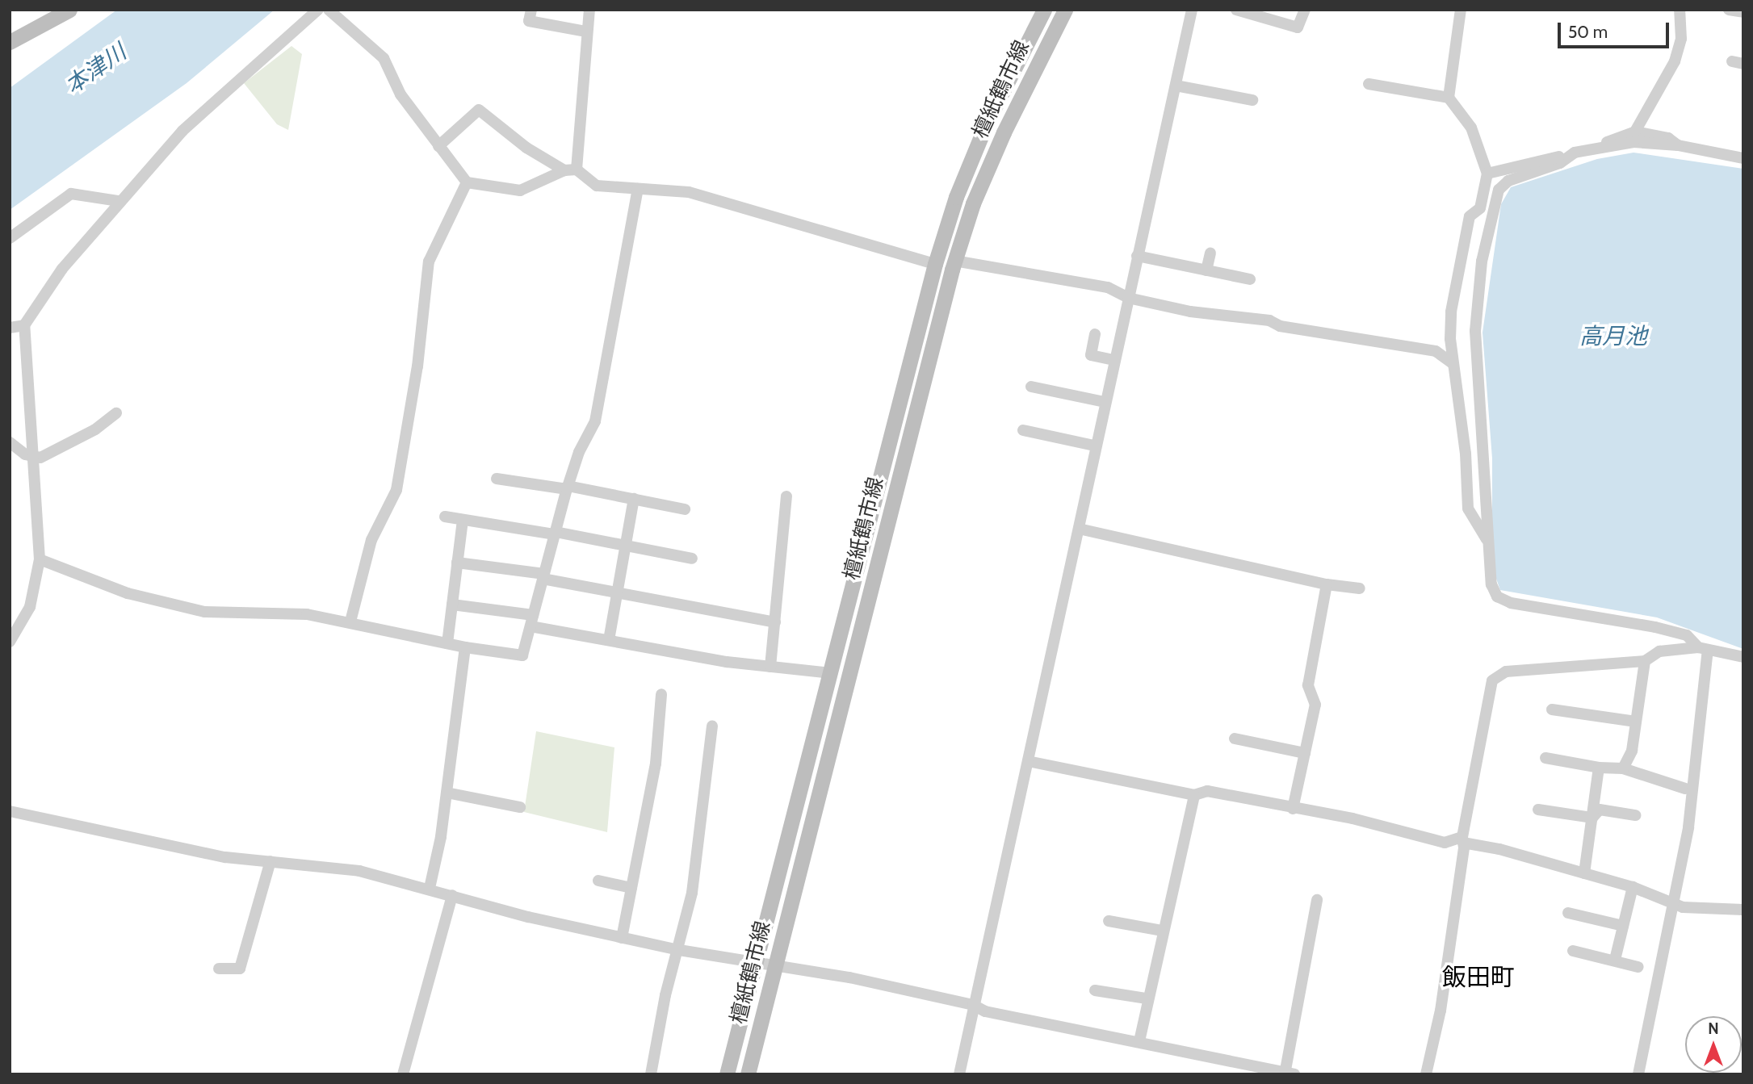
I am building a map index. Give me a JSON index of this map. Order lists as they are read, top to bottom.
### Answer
{
  "streets": {
    "main road": ["檀紙鶴市線"]
  },
  "districts": ["飯田町"],
  "water": ["本津川", "高月池"],
  "scale_bar": "50 m",
  "north": "top"
}
